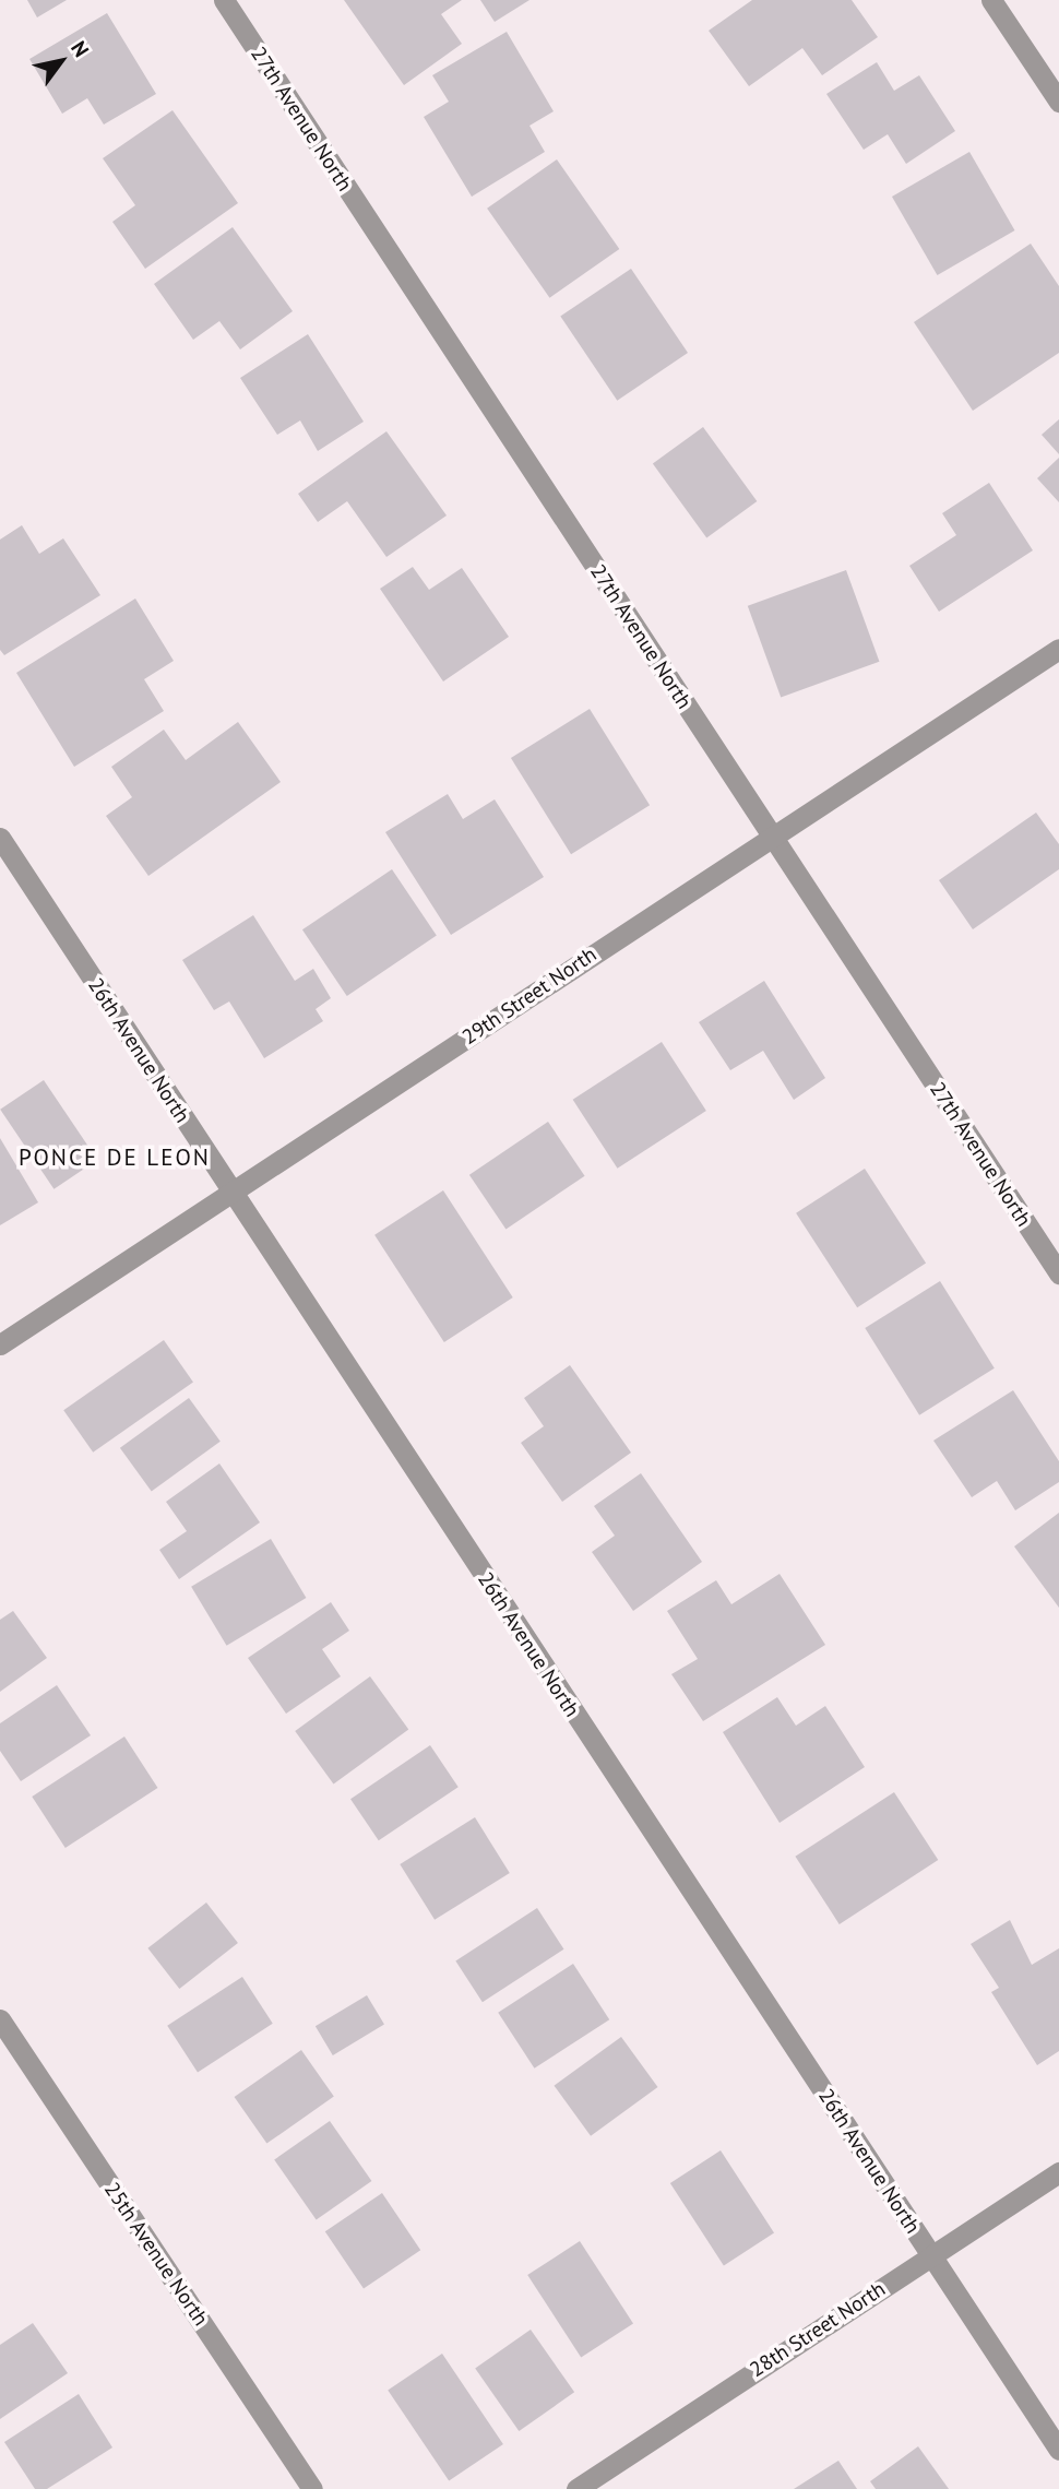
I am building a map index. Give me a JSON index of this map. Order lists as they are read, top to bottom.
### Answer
{
  "streets": {
    "street": [
      "27th Avenue North",
      "29th Street North",
      "26th Avenue North",
      "25th Avenue North",
      "28th Street North"
    ]
  },
  "crossings": [
    ["27th Avenue North", "29th Street North"],
    ["29th Street North", "26th Avenue North"],
    ["26th Avenue North", "28th Street North"]
  ],
  "districts": ["PONCE DE LEON"],
  "north": "top right"
}
